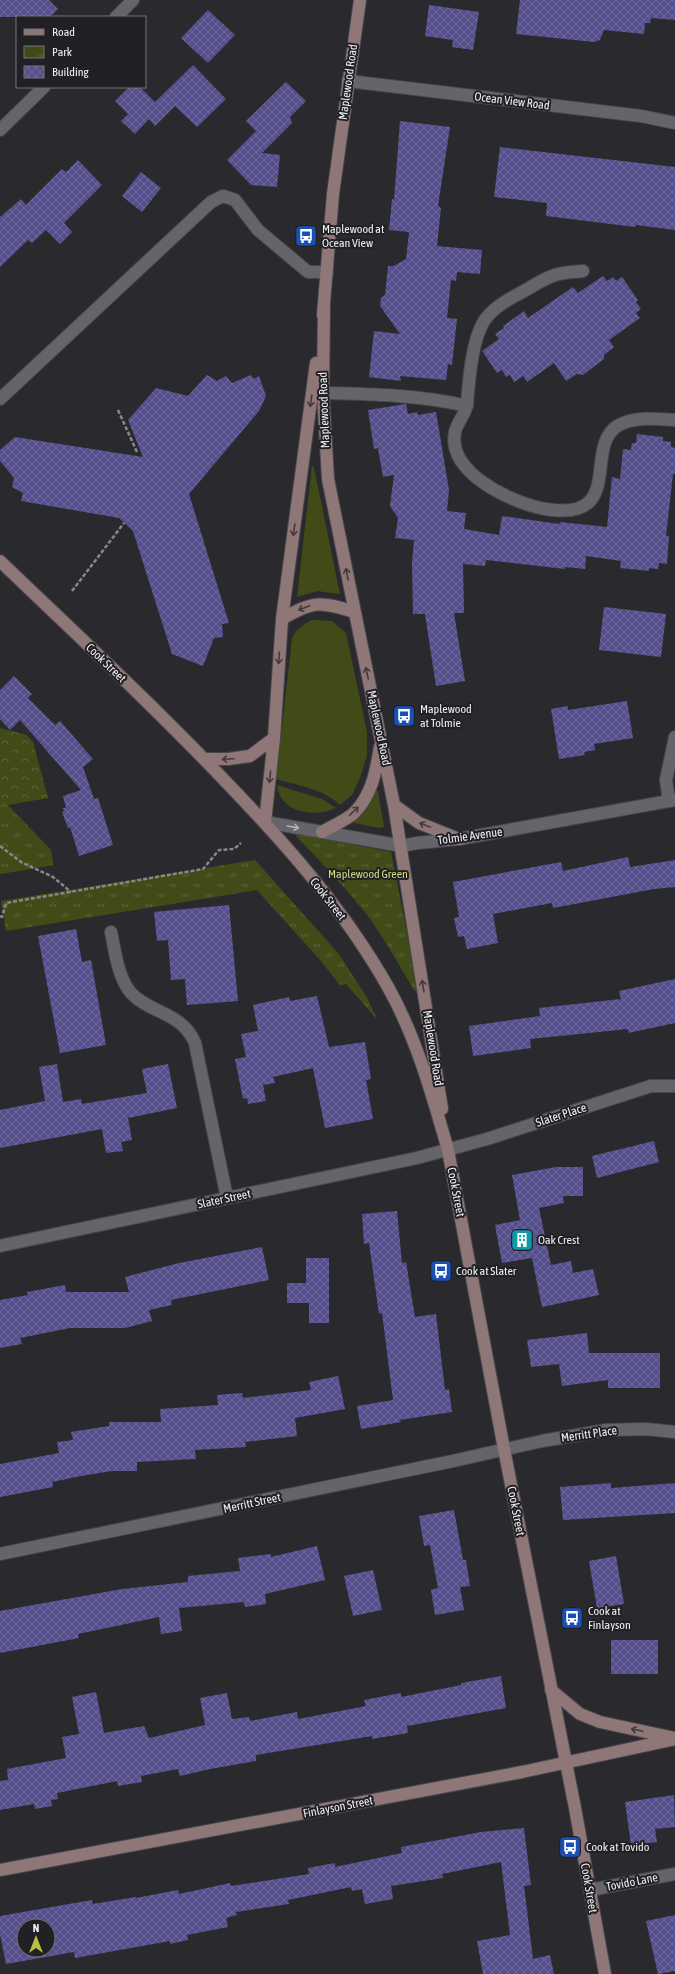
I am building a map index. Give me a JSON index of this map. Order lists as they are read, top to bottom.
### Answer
{
  "streets": {
    "street": [
      "Maplewood Road",
      "Ocean View Road",
      "Cook Street",
      "Tolmie Avenue",
      "Slater Place",
      "Slater Street",
      "Merritt Place",
      "Merritt Street",
      "Finlayson Street",
      "Tovido Lane"
    ]
  },
  "crossings": [
    ["Maplewood Road", "Ocean View Road"],
    ["Maplewood Road", "Cook Street"],
    ["Maplewood Road", "Tolmie Avenue"],
    ["Maplewood Road", "Slater Place"],
    ["Maplewood Road", "Slater Street"],
    ["Cook Street", "Tolmie Avenue"],
    ["Cook Street", "Slater Place"],
    ["Cook Street", "Slater Street"],
    ["Cook Street", "Merritt Place"],
    ["Cook Street", "Merritt Street"],
    ["Cook Street", "Finlayson Street"],
    ["Cook Street", "Tovido Lane"],
    ["Slater Place", "Slater Street"],
    ["Merritt Place", "Merritt Street"]
  ],
  "parks": ["Maplewood Green"],
  "places": {
    "bus stop": [
      "Maplewood at Ocean View",
      "Maplewood at Tolmie",
      "Cook at Slater",
      "Cook at Finlayson",
      "Cook at Tovido"
    ],
    "building": ["Oak Crest"]
  },
  "legend": ["Road", "Park", "Building"],
  "north": "top"
}
